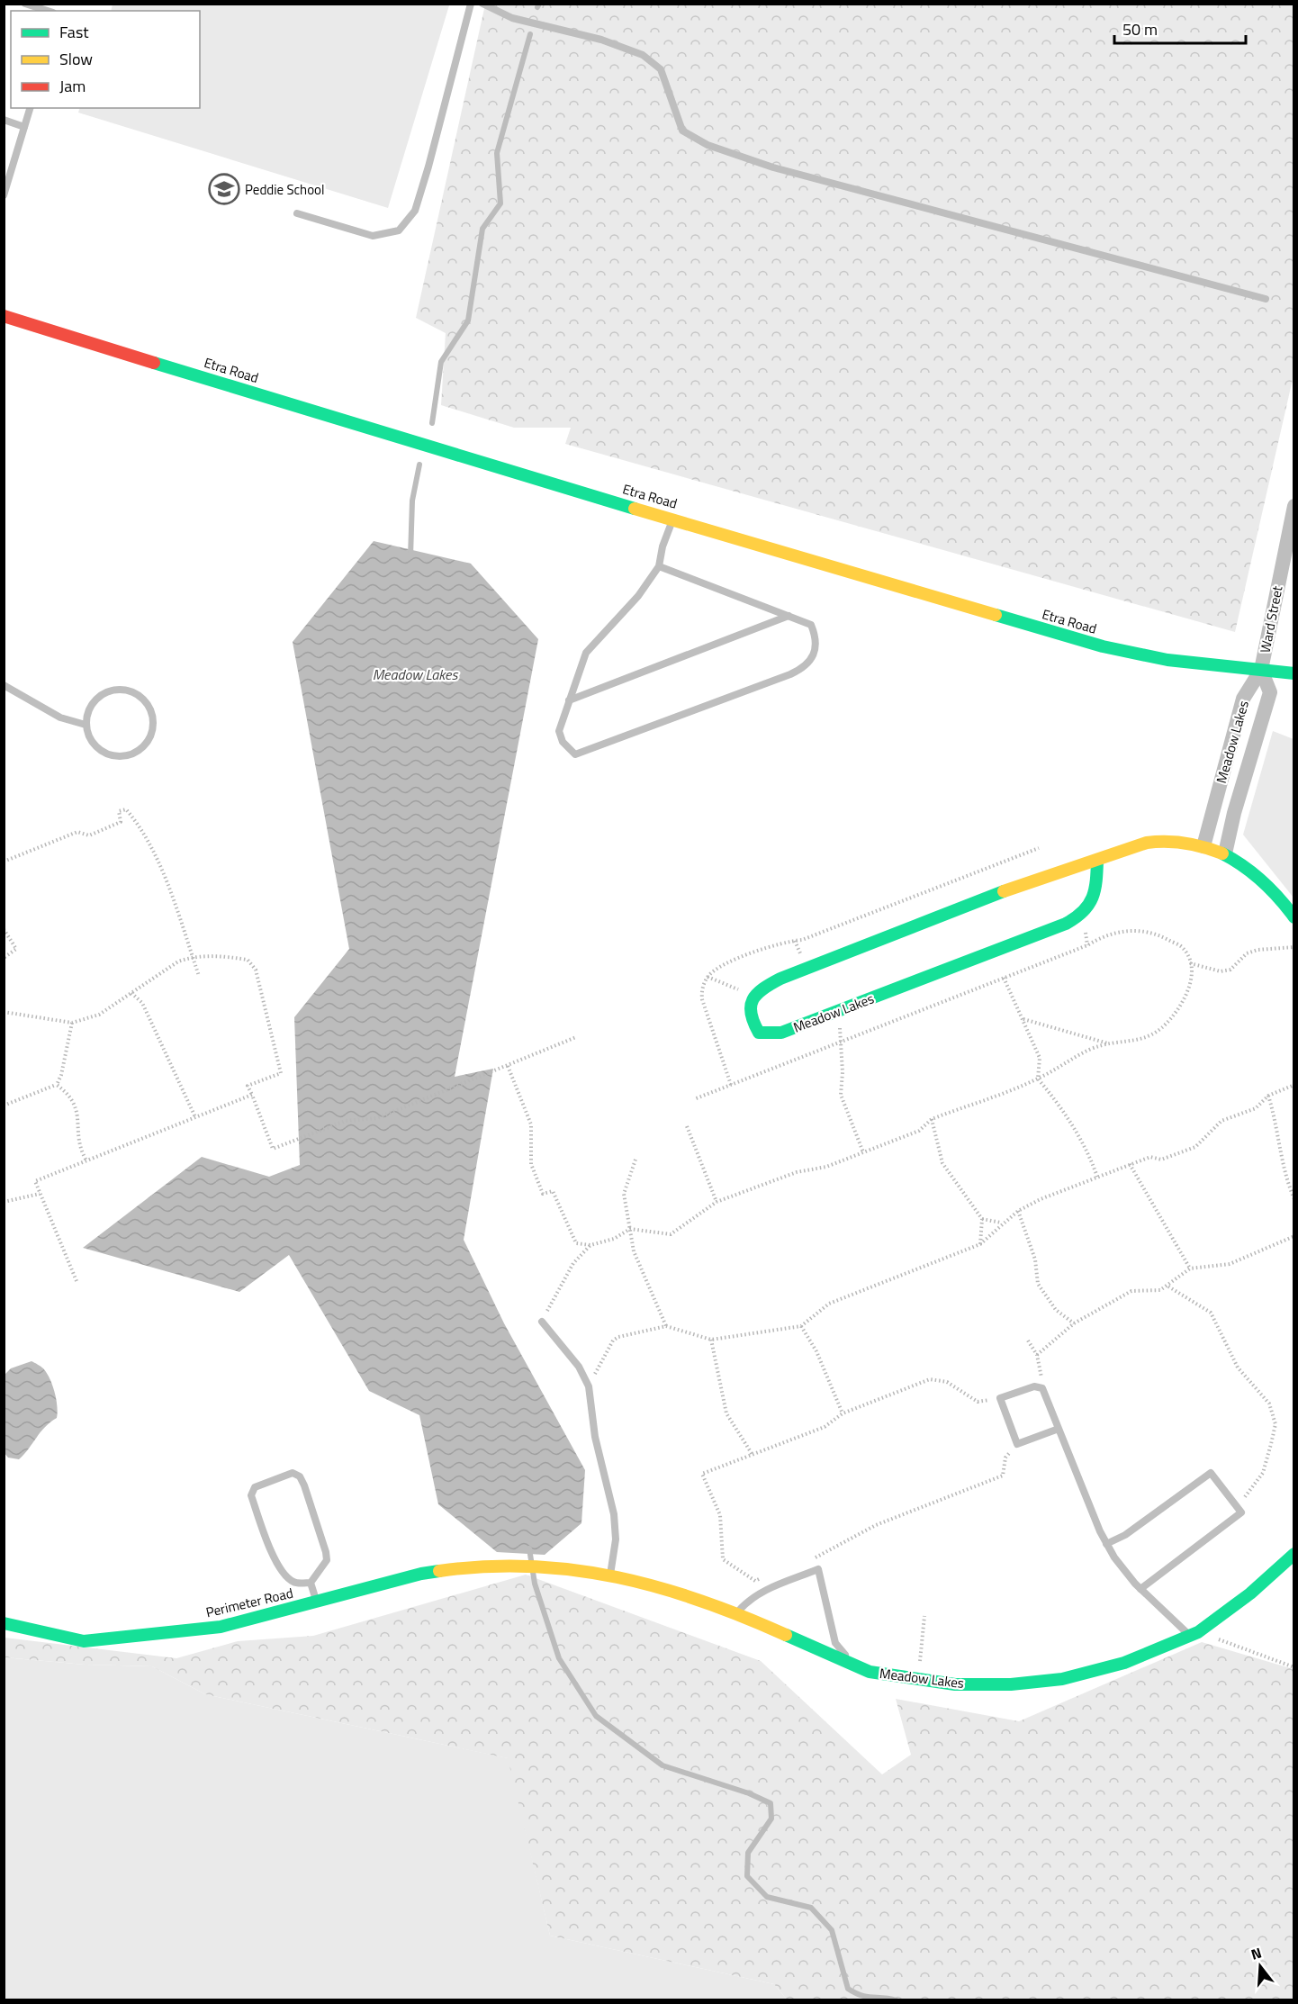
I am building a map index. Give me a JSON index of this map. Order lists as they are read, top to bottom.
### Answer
{
  "streets": {
    "street": [
      "Etra Road",
      "Ward Street",
      "Meadow Lakes",
      "Perimeter Road"
    ]
  },
  "crossings": [
    ["Etra Road", "Ward Street"],
    ["Etra Road", "Meadow Lakes"],
    ["Ward Street", "Meadow Lakes"],
    ["Meadow Lakes", "Perimeter Road"]
  ],
  "water": ["Meadow Lakes"],
  "places": {
    "school or university": ["Peddie School"]
  },
  "legend": ["Fast", "Slow", "Jam"],
  "scale_bar": "50 m",
  "north": "top"
}
